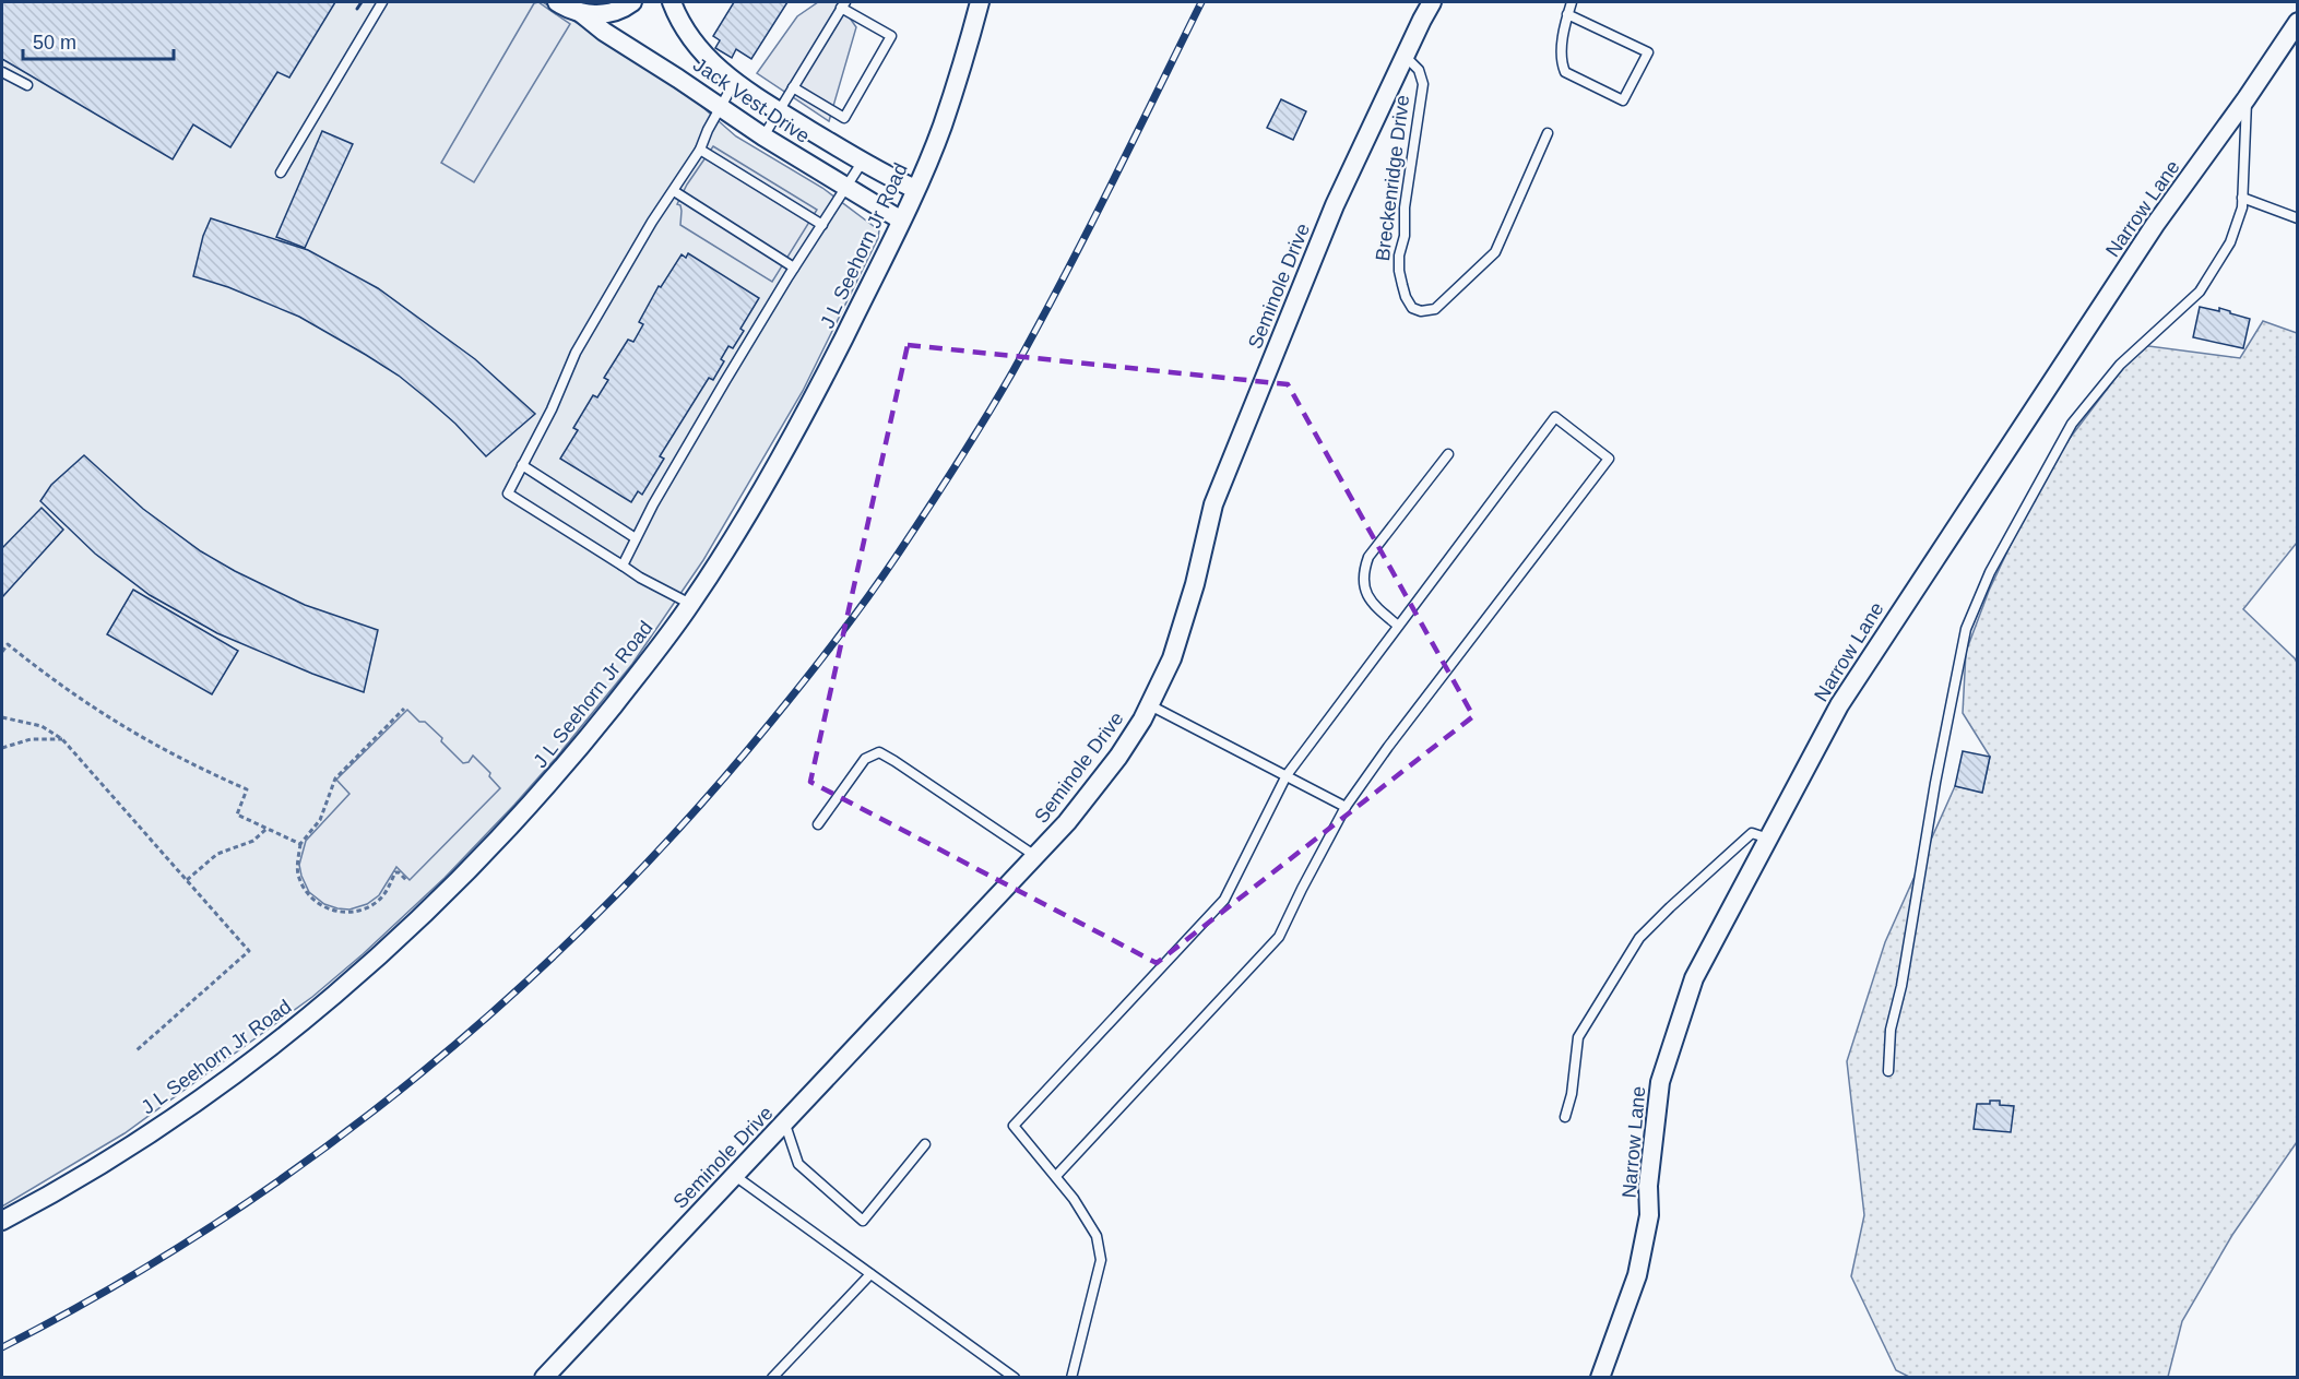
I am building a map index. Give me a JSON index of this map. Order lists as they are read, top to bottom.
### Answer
{
  "streets": {
    "street": [
      "Jack Vest Drive",
      "Narrow Lane",
      "J L Seehorn Jr Road",
      "Seminole Drive"
    ],
    "lane": ["Breckenridge Drive"]
  },
  "crossings": [
    ["Jack Vest Drive", "J L Seehorn Jr Road"],
    ["Breckenridge Drive", "Seminole Drive"]
  ],
  "scale_bar": "50 m"
}
